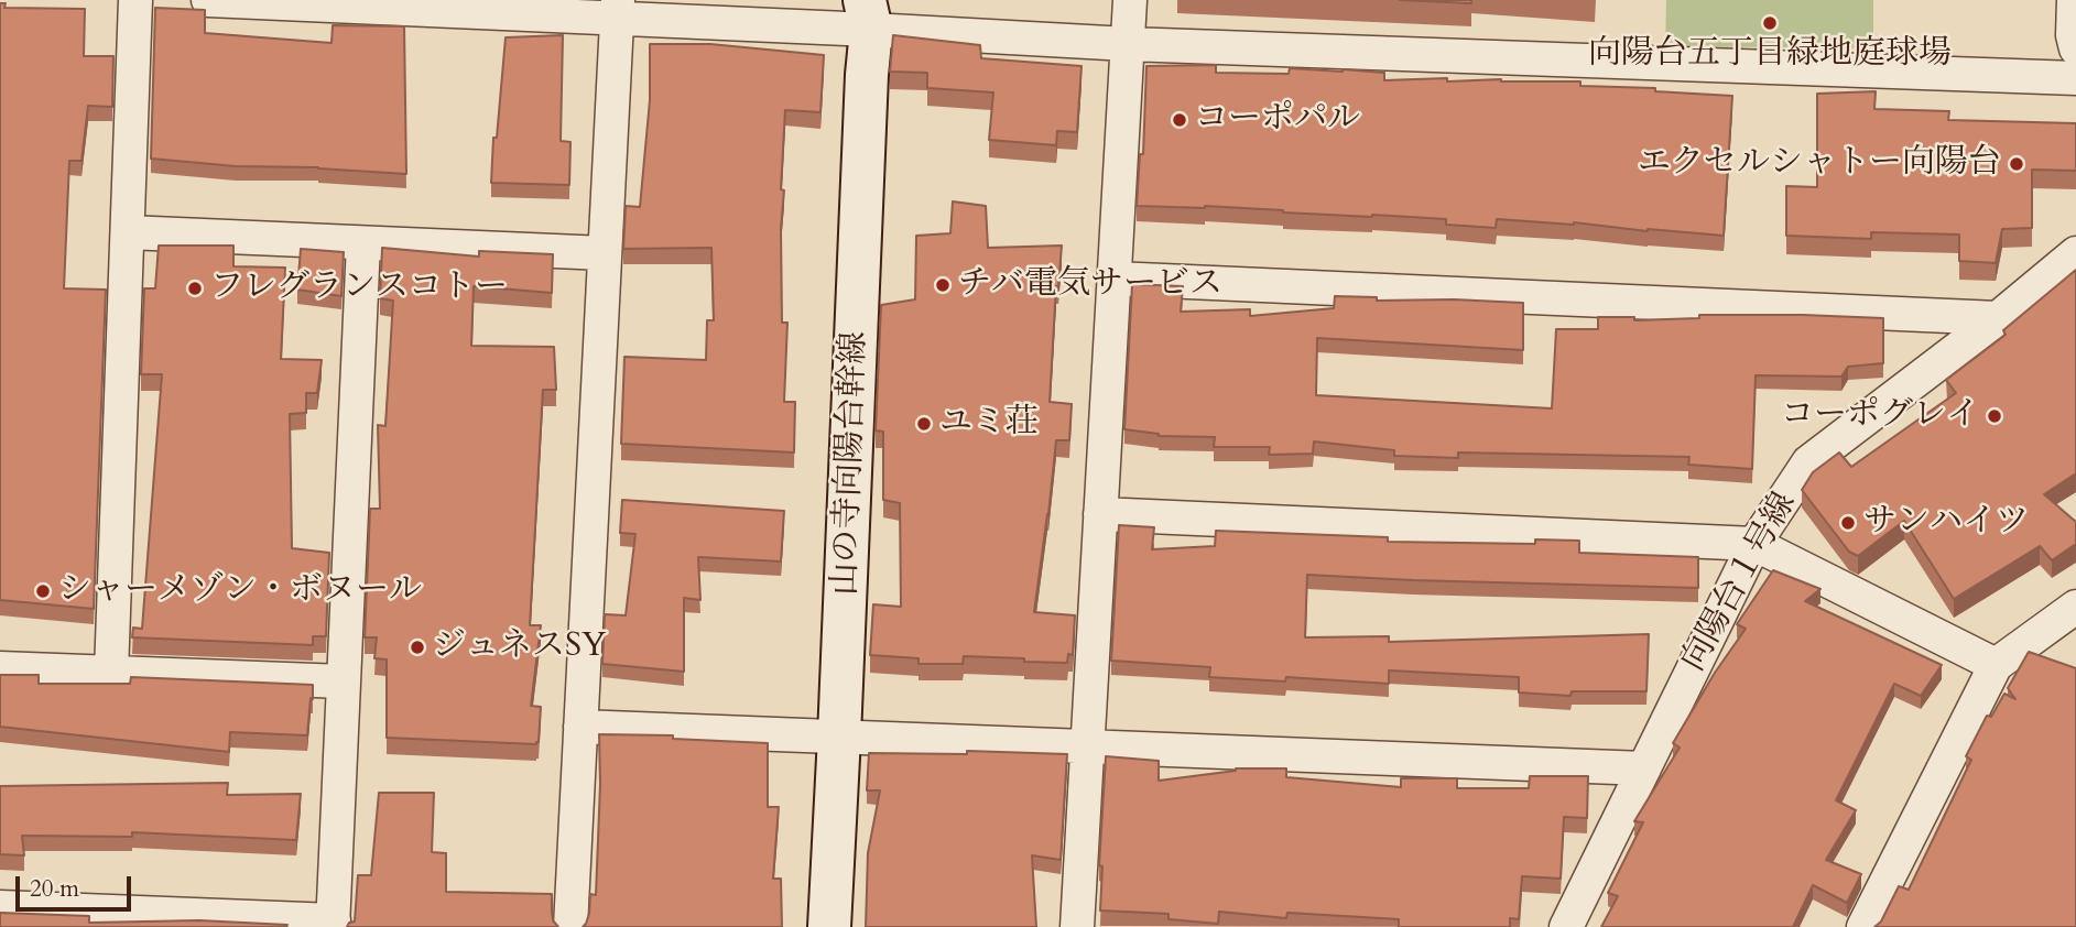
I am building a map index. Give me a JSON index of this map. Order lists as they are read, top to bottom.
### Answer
{
  "streets": {
    "street": ["山の寺向陽台幹線", "向陽台１号線"]
  },
  "places": [
    "向陽台五丁目緑地庭球場",
    "コーポパル",
    "エクセルシャトー向陽台",
    "チバ電気サービス",
    "フレグランスコトー",
    "コーポグレイ",
    "ユミ荘",
    "サンハイツ",
    "シャーメゾン・ボヌール",
    "ジュネスSY"
  ],
  "scale_bar": "20 m"
}
